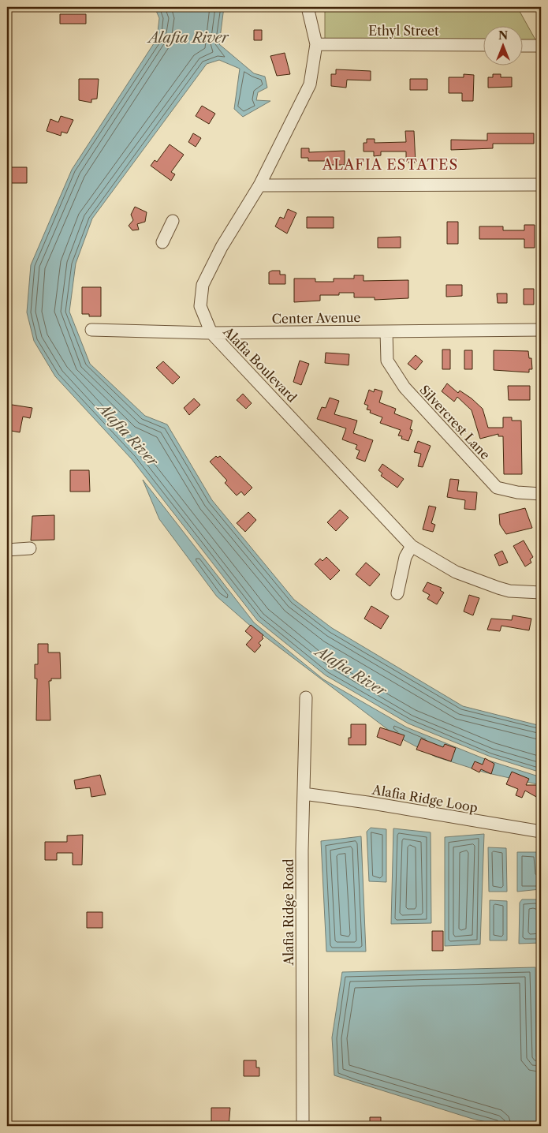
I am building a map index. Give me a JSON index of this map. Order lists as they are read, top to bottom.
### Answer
{
  "streets": {
    "street": [
      "Ethyl Street",
      "Center Avenue",
      "Alafia Boulevard",
      "Silvercrest Lane",
      "Alafia Ridge Loop",
      "Alafia Ridge Road"
    ]
  },
  "crossings": [
    ["Ethyl Street", "Alafia Boulevard"],
    ["Center Avenue", "Alafia Boulevard"],
    ["Center Avenue", "Silvercrest Lane"],
    ["Alafia Ridge Loop", "Alafia Ridge Road"]
  ],
  "districts": ["ALAFIA ESTATES"],
  "water": ["Alafia River"],
  "north": "top"
}
